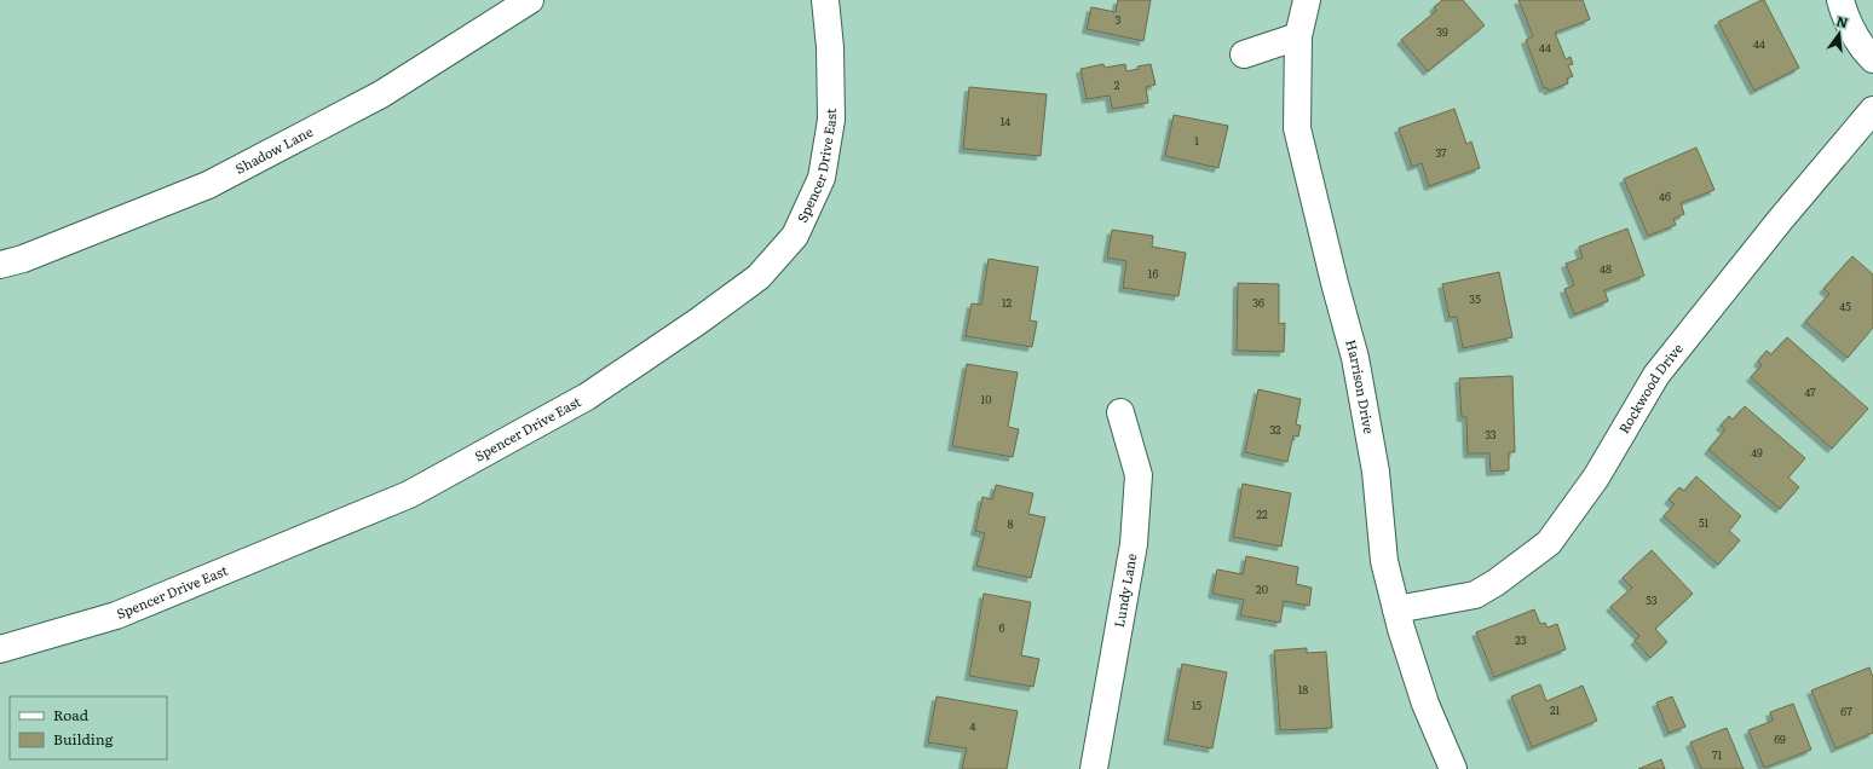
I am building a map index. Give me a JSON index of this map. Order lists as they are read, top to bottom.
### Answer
{
  "streets": {
    "street": [
      "Shadow Lane",
      "Spencer Drive East",
      "Harrison Drive",
      "Rockwood Drive",
      "Lundy Lane"
    ]
  },
  "crossings": [
    ["Harrison Drive", "Rockwood Drive"]
  ],
  "house_numbers": [
    "3",
    "39",
    "44",
    "44",
    "2",
    "14",
    "1",
    "37",
    "46",
    "48",
    "16",
    "35",
    "12",
    "36",
    "45",
    "47",
    "10",
    "32",
    "33",
    "49",
    "22",
    "51",
    "8",
    "20",
    "53",
    "6",
    "23",
    "18",
    "15",
    "21",
    "67",
    "4",
    "69",
    "71"
  ],
  "legend": ["Road", "Building"],
  "north": "top"
}
